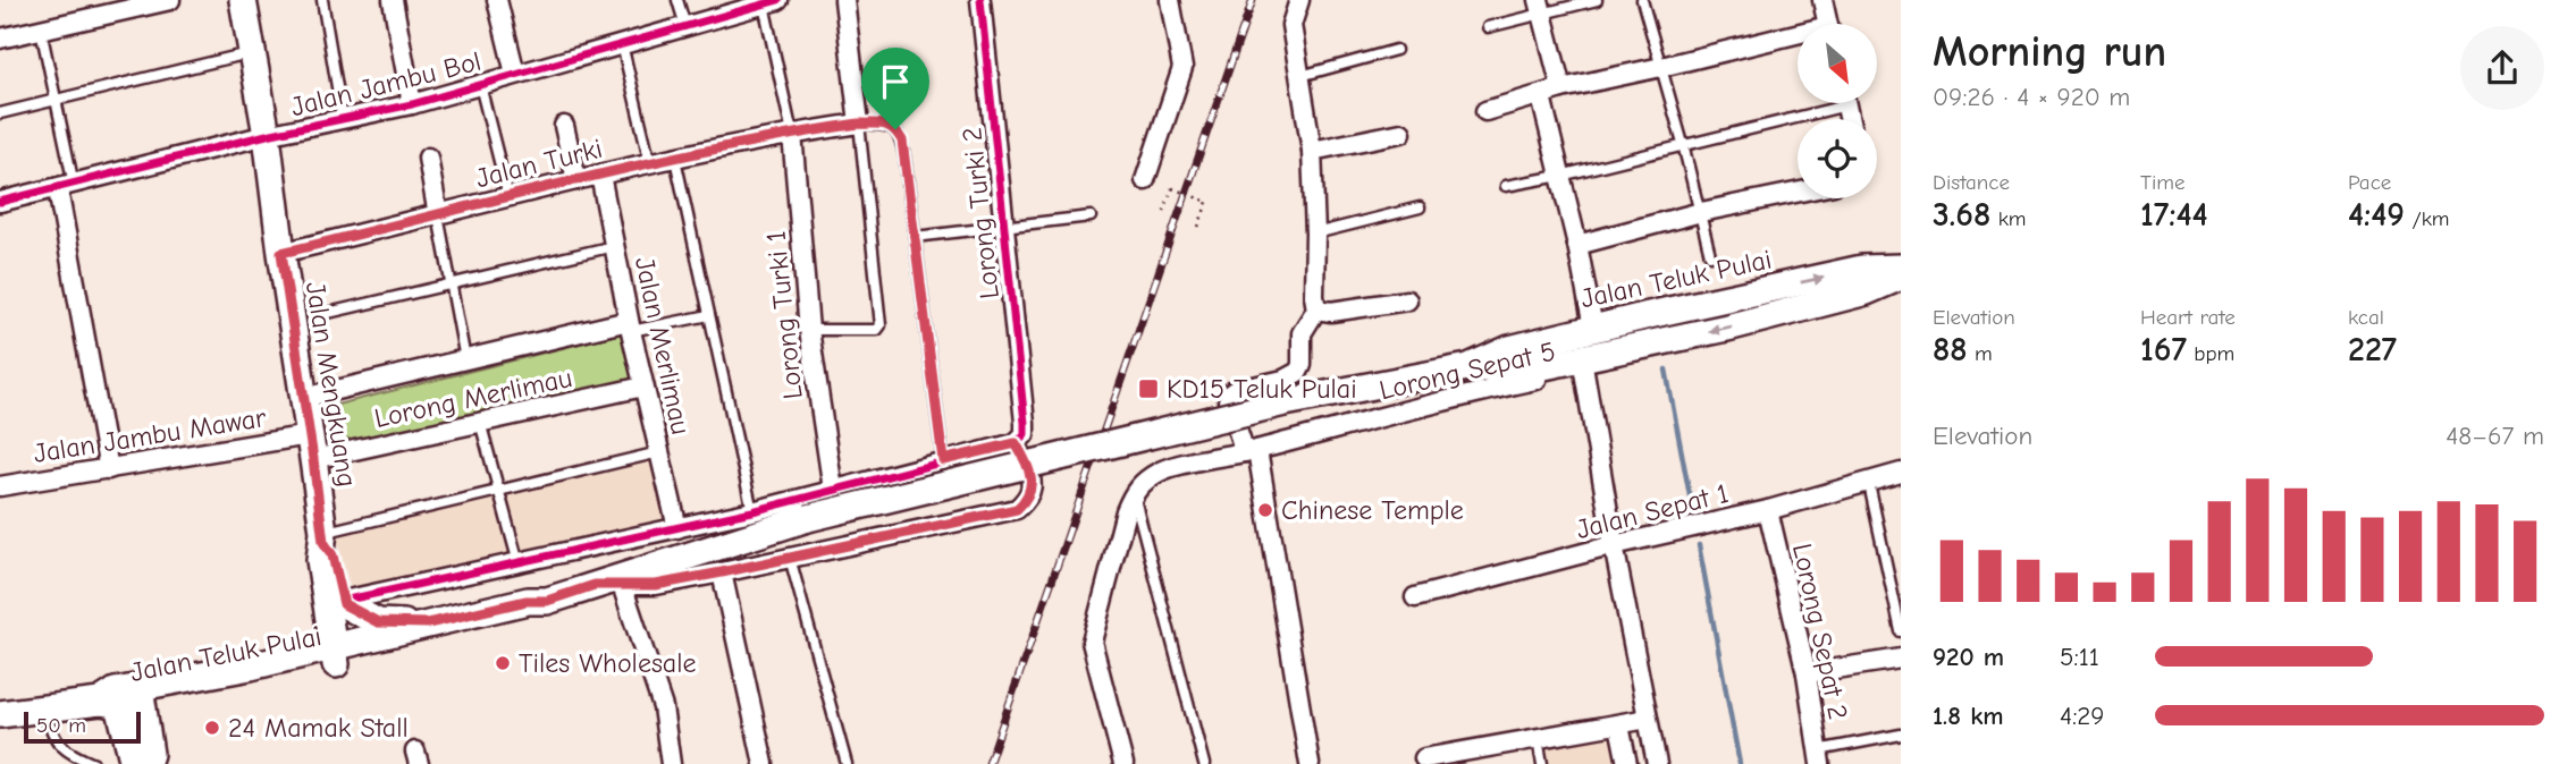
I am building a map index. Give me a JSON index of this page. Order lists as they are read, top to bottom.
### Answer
{
  "streets": {
    "main road": ["Jalan Teluk Pulai", "Jalan Mengkuang"],
    "street": [
      "Jalan Jambu Bol",
      "Jalan Turki",
      "Lorong Turki 2",
      "Lorong Turki 1",
      "Jalan Merlimau",
      "Lorong Sepat 5",
      "Lorong Merlimau",
      "Jalan Jambu Mawar",
      "Jalan Sepat 1",
      "Lorong Sepat 2"
    ]
  },
  "crossings": [
    ["Jalan Jambu Bol", "Jalan Mengkuang"],
    ["Jalan Turki", "Lorong Turki 1"],
    ["Jalan Turki", "Jalan Merlimau"],
    ["Jalan Turki", "Jalan Mengkuang"],
    ["Jalan Teluk Pulai", "Lorong Sepat 5"],
    ["Jalan Teluk Pulai", "Jalan Mengkuang"],
    ["Jalan Merlimau", "Lorong Merlimau"],
    ["Jalan Mengkuang", "Lorong Merlimau"],
    ["Jalan Mengkuang", "Jalan Jambu Mawar"],
    ["Lorong Merlimau", "Jalan Jambu Mawar"],
    ["Jalan Sepat 1", "Lorong Sepat 2"]
  ],
  "places": {
    "transit": ["KD15 Teluk Pulai"],
    "other": ["Chinese Temple", "Tiles Wholesale", "24 Mamak Stall"]
  },
  "scale_bar": "50 m",
  "north": "bottom right",
  "page": {
    "heading": ["Morning run", "09:26 · 4 × 920 m"],
    "stats": [
      ["Distance", "3.68 km"],
      ["Time", "17:44"],
      ["Pace", "4:49 /km"],
      ["Elevation", "88 m"],
      ["Heart rate", "167 bpm"],
      ["kcal", "227"]
    ],
    "chart": ["Elevation", "48–67 m"],
    "list": [
      {
        "name": "920 m",
        "note": "5:11"
      },
      {
        "name": "1.8 km",
        "note": "4:29"
      }
    ],
    "scale": "50 m"
  }
}
